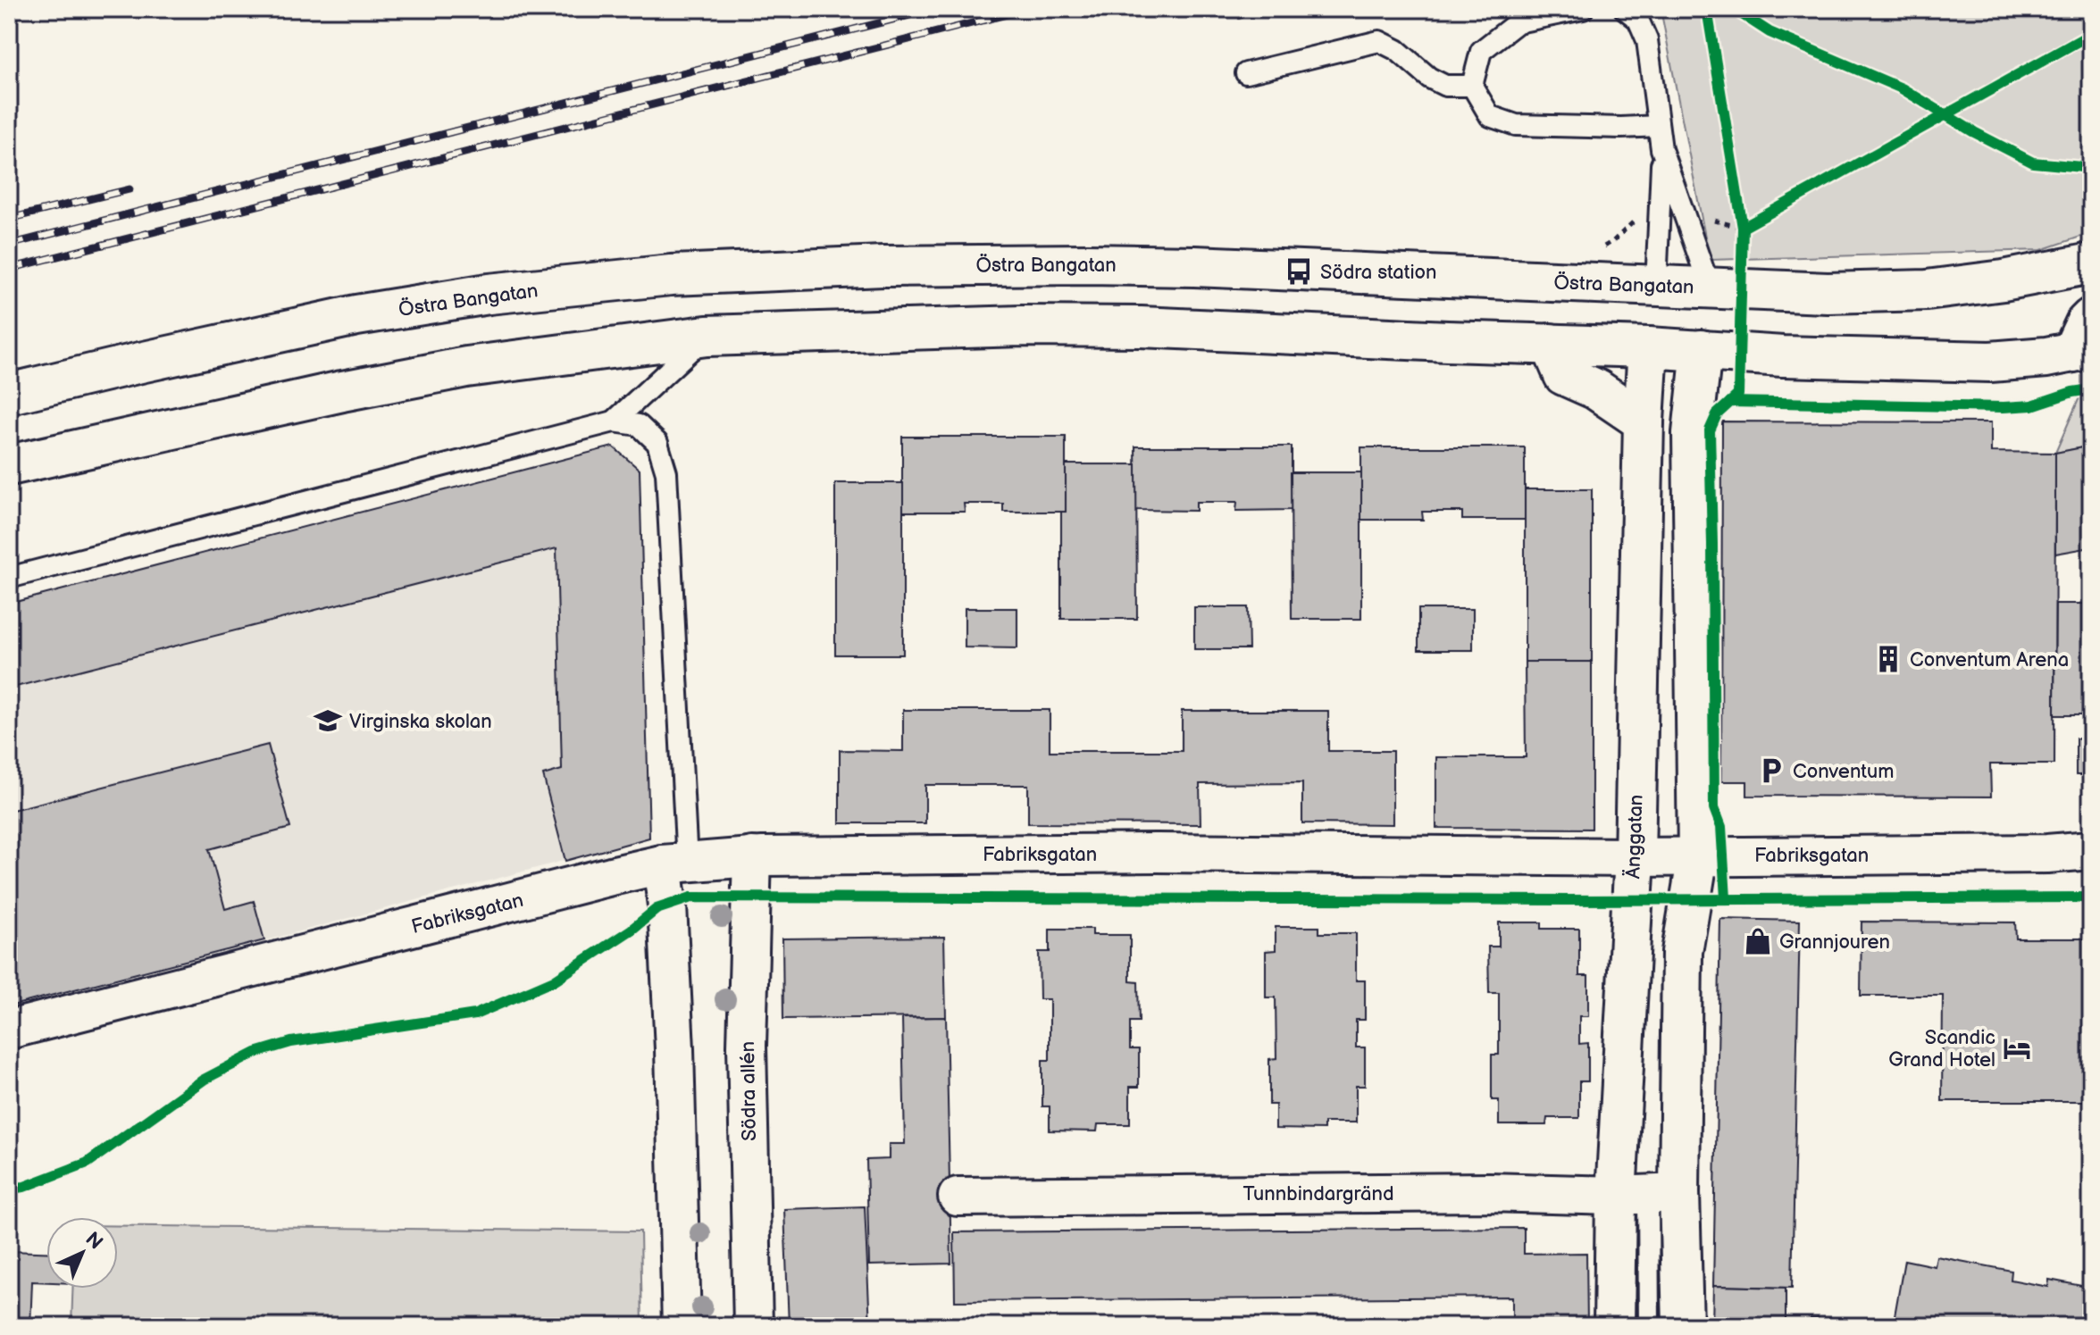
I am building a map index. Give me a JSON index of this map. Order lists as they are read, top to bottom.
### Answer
{
  "streets": {
    "main road": ["Östra Bangatan", "Änggatan"],
    "street": ["Fabriksgatan", "Södra allén", "Tunnbindargränd"]
  },
  "crossings": [
    ["Östra Bangatan", "Änggatan"],
    ["Änggatan", "Fabriksgatan"],
    ["Änggatan", "Tunnbindargränd"],
    ["Fabriksgatan", "Södra allén"]
  ],
  "places": {
    "bus stop": ["Södra station"],
    "building": ["Conventum Arena"],
    "school or university": ["Virginska skolan"],
    "parking": ["Conventum"],
    "shop": ["Grannjouren"],
    "hotel": ["Scandic Grand Hotel"]
  },
  "north": "top right"
}
